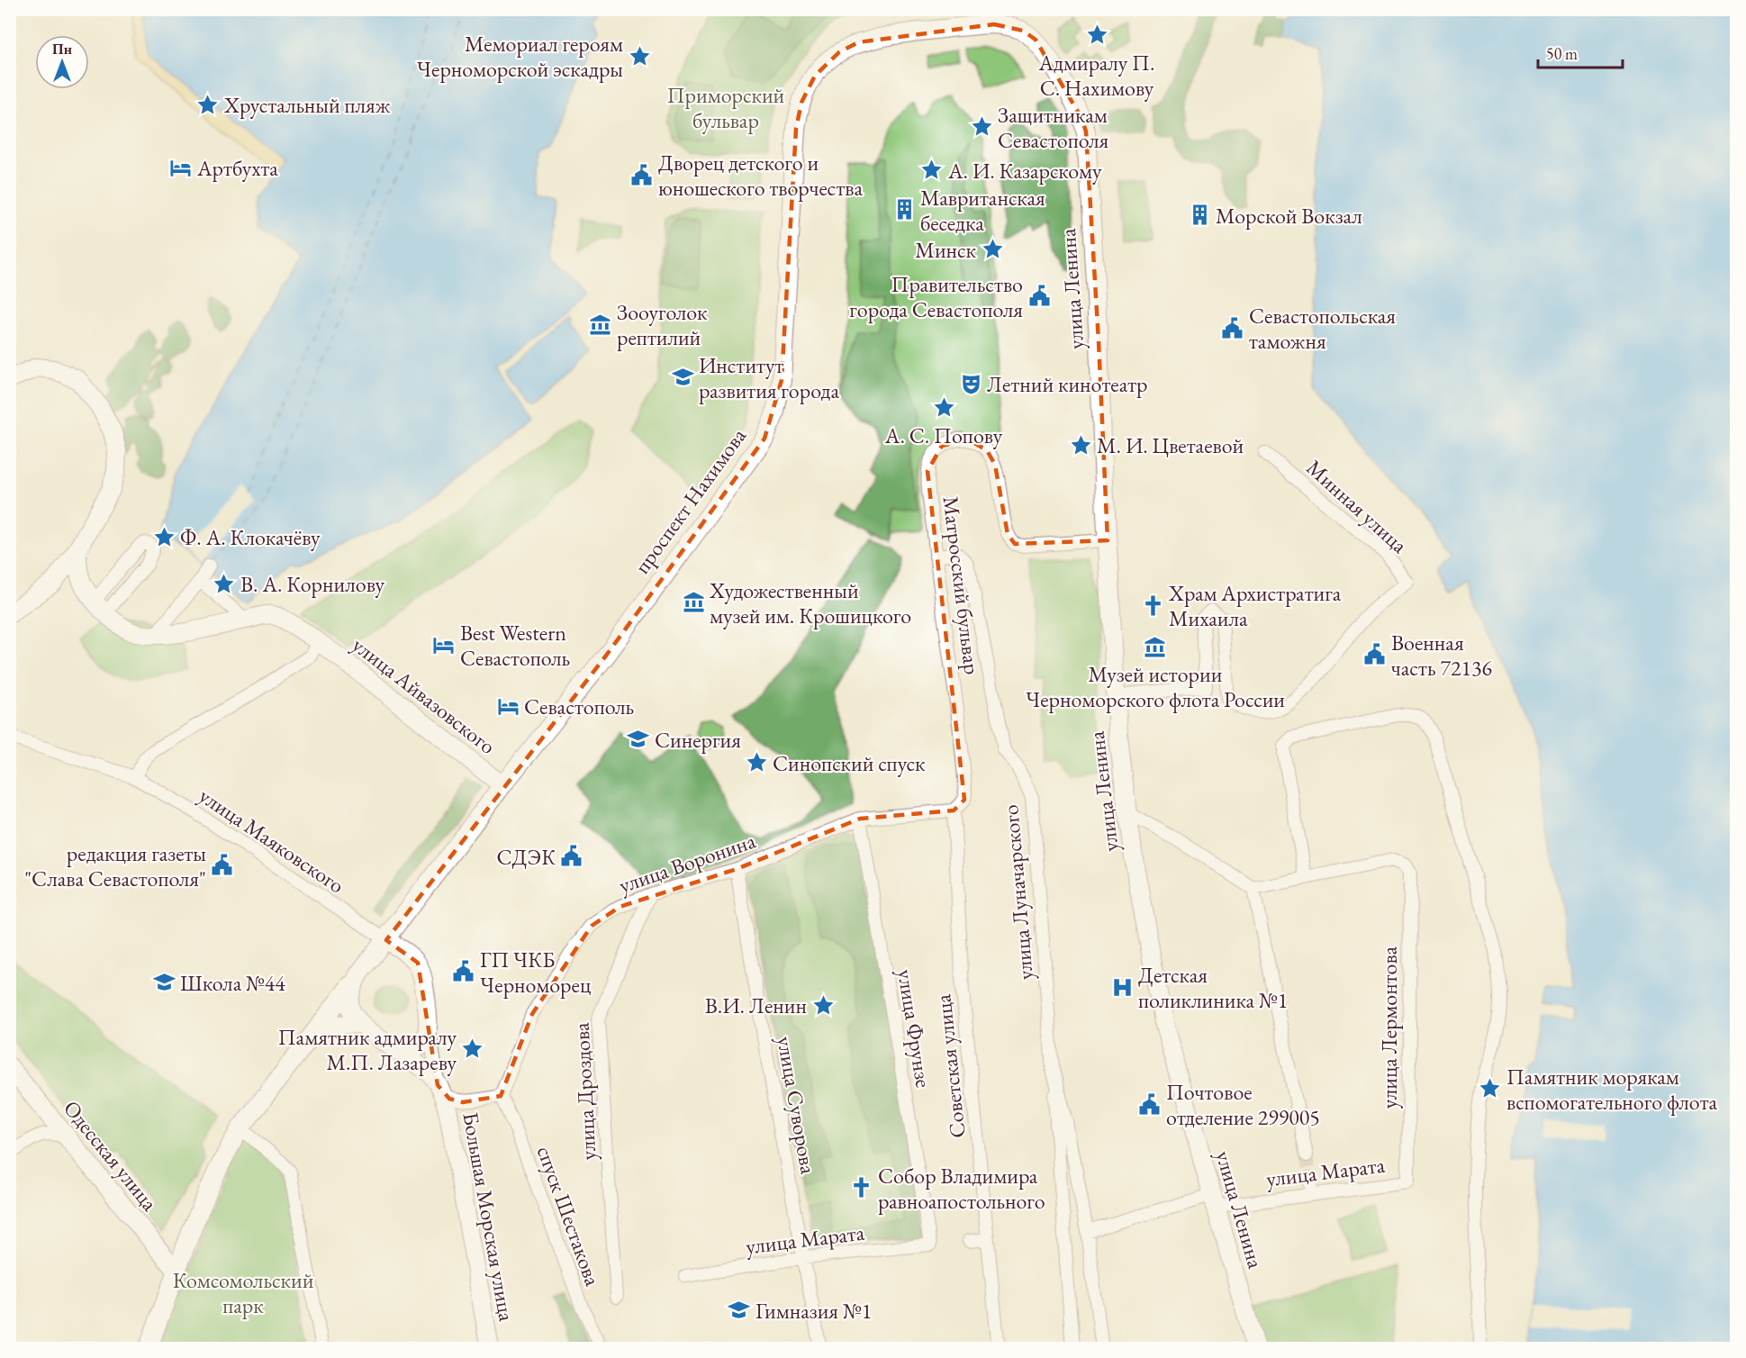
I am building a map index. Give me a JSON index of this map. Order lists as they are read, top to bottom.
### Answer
{
  "streets": {
    "main road": [
      "улица Ленина",
      "проспект Нахимова",
      "улица Айвазовского",
      "Одесская улица",
      "Большая Морская улица"
    ],
    "street": [
      "Минная улица",
      "Матросский бульвар",
      "улица Маяковского",
      "улица Воронина",
      "улица Луначарского",
      "улица Лермонтова",
      "улица Фрунзе",
      "Советская улица",
      "улица Дроздова",
      "улица Суворова",
      "улица Марата",
      "спуск Шестакова"
    ]
  },
  "crossings": [
    ["улица Ленина", "проспект Нахимова"],
    ["улица Ленина", "Минная улица"],
    ["улица Ленина", "Матросский бульвар"],
    ["улица Ленина", "улица Марата"],
    ["проспект Нахимова", "улица Айвазовского"],
    ["проспект Нахимова", "улица Маяковского"],
    ["Матросский бульвар", "улица Воронина"],
    ["Матросский бульвар", "улица Луначарского"],
    ["Матросский бульвар", "Советская улица"],
    ["улица Воронина", "улица Фрунзе"],
    ["улица Воронина", "Советская улица"],
    ["улица Воронина", "улица Дроздова"],
    ["улица Воронина", "улица Суворова"],
    ["улица Воронина", "спуск Шестакова"],
    ["улица Луначарского", "улица Марата"],
    ["улица Лермонтова", "улица Марата"],
    ["улица Фрунзе", "улица Марата"],
    ["улица Суворова", "улица Марата"]
  ],
  "parks": ["Приморский бульвар", "Комсомольский парк"],
  "places": {
    "place": [
      "Адмиралу П. С. Нахимову",
      "Мемориал героям Черноморской эскадры",
      "Хрустальный пляж",
      "Защитникам Севастополя",
      "А. И. Казарскому",
      "Минск",
      "А. С. Попову",
      "М. И. Цветаевой",
      "Ф. А. Клокачёву",
      "В. А. Корнилову",
      "Синопский спуск",
      "В.И. Ленин",
      "Памятник адмиралу М.П. Лазареву",
      "Памятник морякам вспомогательного флота"
    ],
    "hotel": ["Артбухта", "Best Western Севастополь", "Севастополь"],
    "public building": [
      "Дворец детского и юношеского творчества",
      "Правительство города Севастополя",
      "Севастопольская таможня",
      "Военная часть 72136",
      "СДЭК",
      "редакция газеты \"Слава Севастополя\"",
      "ГП ЧКБ Черноморец",
      "Почтовое отделение 299005"
    ],
    "building": ["Мавританская беседка", "Морской Вокзал"],
    "museum": ["Зооуголок рептилий", "Художественный музей им. Крошицкого", "Музей истории Черноморского флота России"],
    "school or university": [
      "Институт развития города",
      "Синергия",
      "Школа №44",
      "Гимназия №1"
    ],
    "theatre": ["Летний кинотеатр"],
    "church": ["Храм Архистратига Михаила", "Собор Владимира равноапостольного"],
    "hospital": ["Детская поликлиника №1"]
  },
  "scale_bar": "50 m",
  "north": "top"
}
